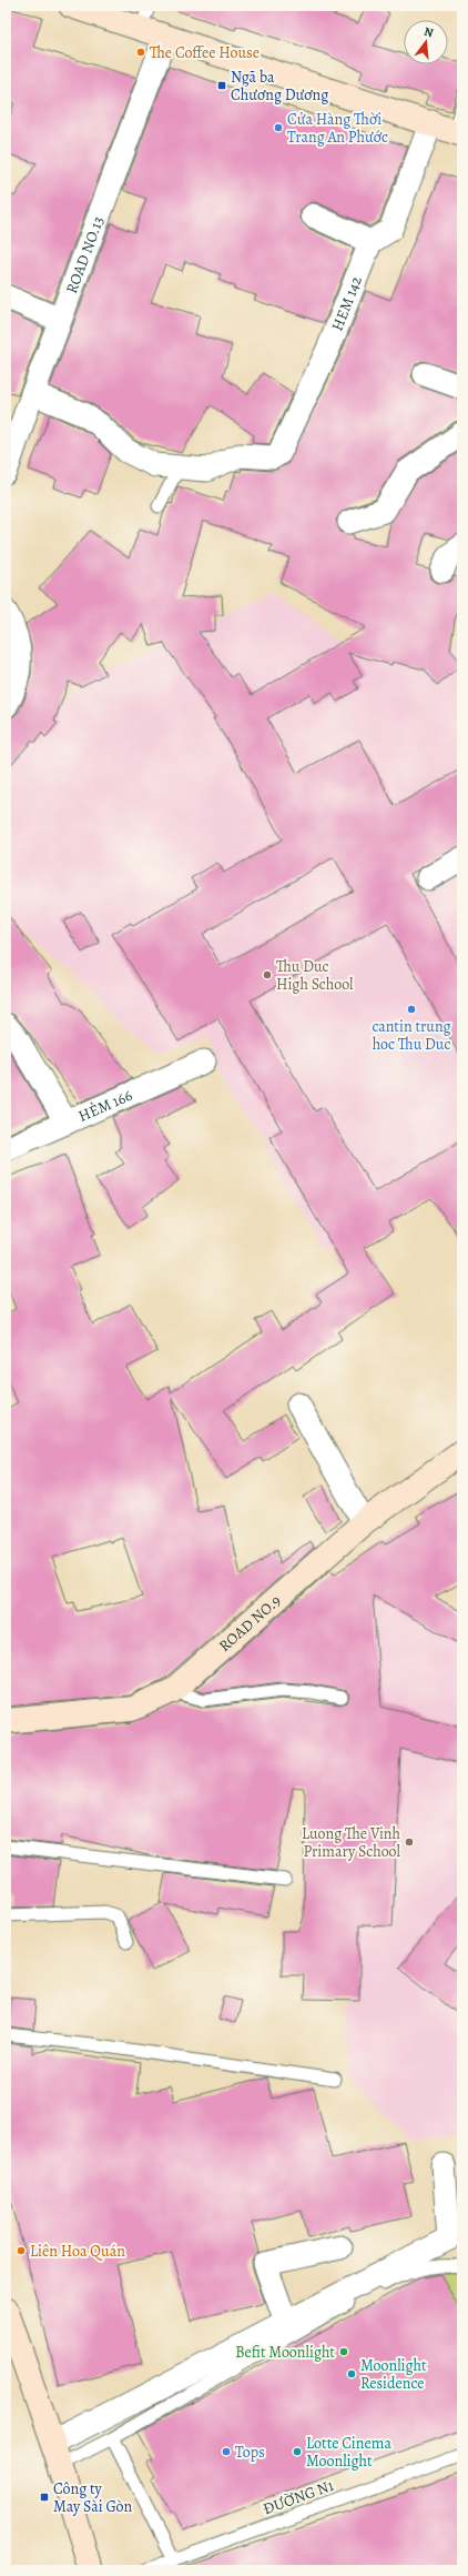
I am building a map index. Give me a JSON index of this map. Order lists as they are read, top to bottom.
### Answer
{
  "streets": {
    "main road": ["ROAD NO.9"],
    "street": ["ROAD NO.13", "HEM 142", "HẺM 166"],
    "lane": ["ĐƯỜNG N1"]
  },
  "places": {
    "other": [
      "The Coffee House",
      "Cửa Hàng Thời Trang An Phước",
      "Thu Duc High School",
      "cantin trung hoc Thu Duc",
      "Luong The Vinh Primary School",
      "Liên Hoa Quán",
      "Befit Moonlight",
      "Moonlight Residence",
      "Tops",
      "Lotte Cinema Moonlight"
    ],
    "transit": ["Ngã ba Chương Dương", "Công ty May Sài Gòn"]
  },
  "north": "top"
}
